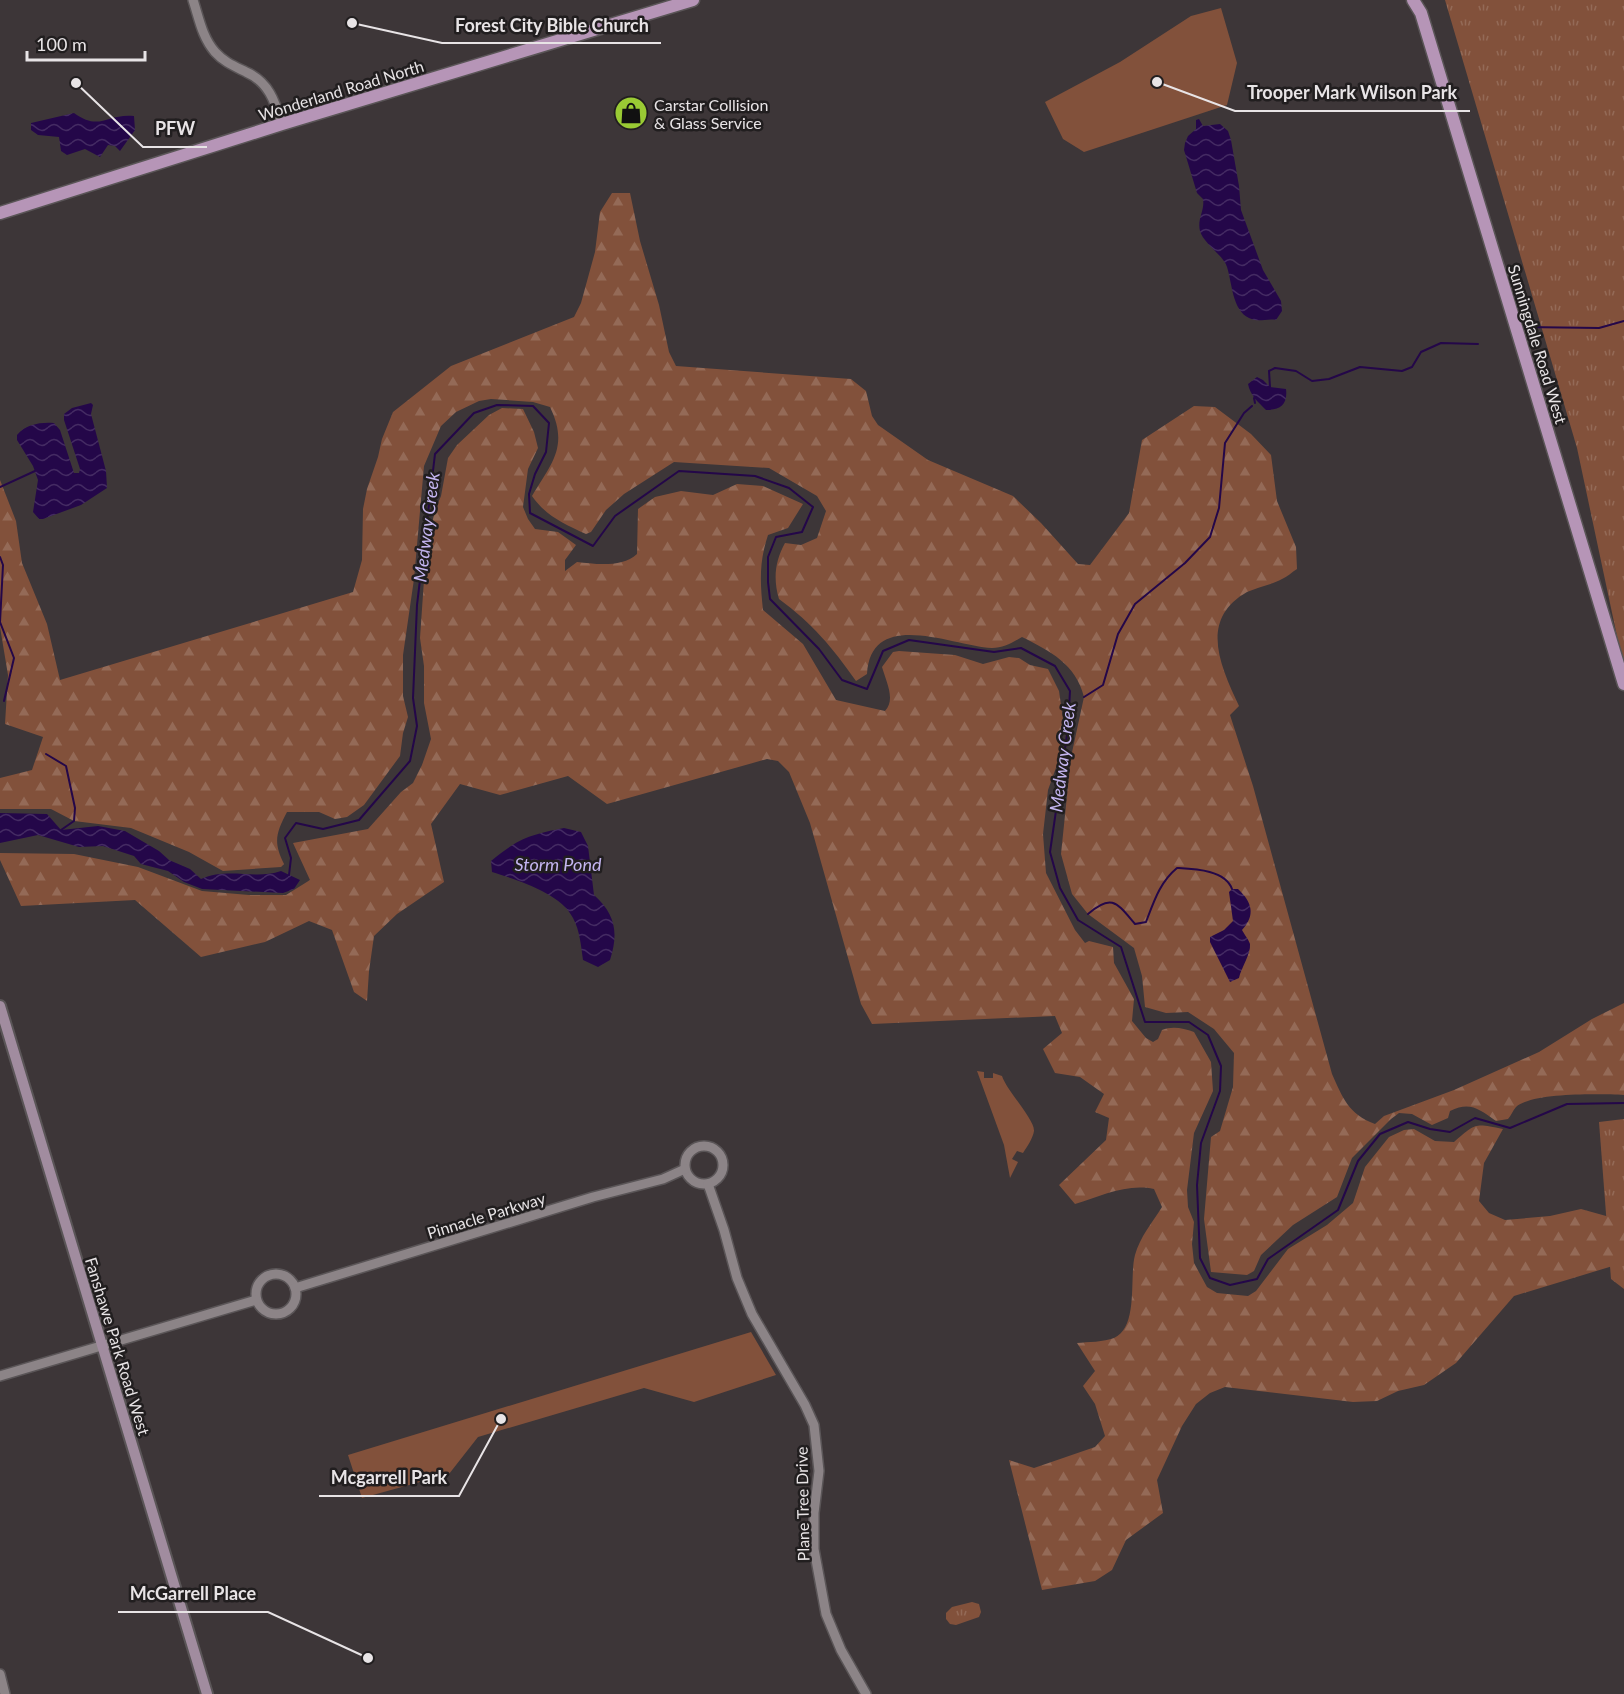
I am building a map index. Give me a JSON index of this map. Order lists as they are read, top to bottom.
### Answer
{
  "streets": {
    "main road": ["Wonderland Road North", "Sunningdale Road West", "Fanshawe Park Road West"],
    "street": ["Pinnacle Parkway", "Plane Tree Drive"]
  },
  "crossings": [
    ["Pinnacle Parkway", "Plane Tree Drive"]
  ],
  "water": ["Medway Creek", "Storm Pond"],
  "places": {
    "other": [
      "Forest City Bible Church",
      "Trooper Mark Wilson Park",
      "PFW",
      "Mcgarrell Park",
      "McGarrell Place"
    ],
    "shop": ["Carstar Collision & Glass Service"]
  },
  "scale_bar": "100 m"
}
